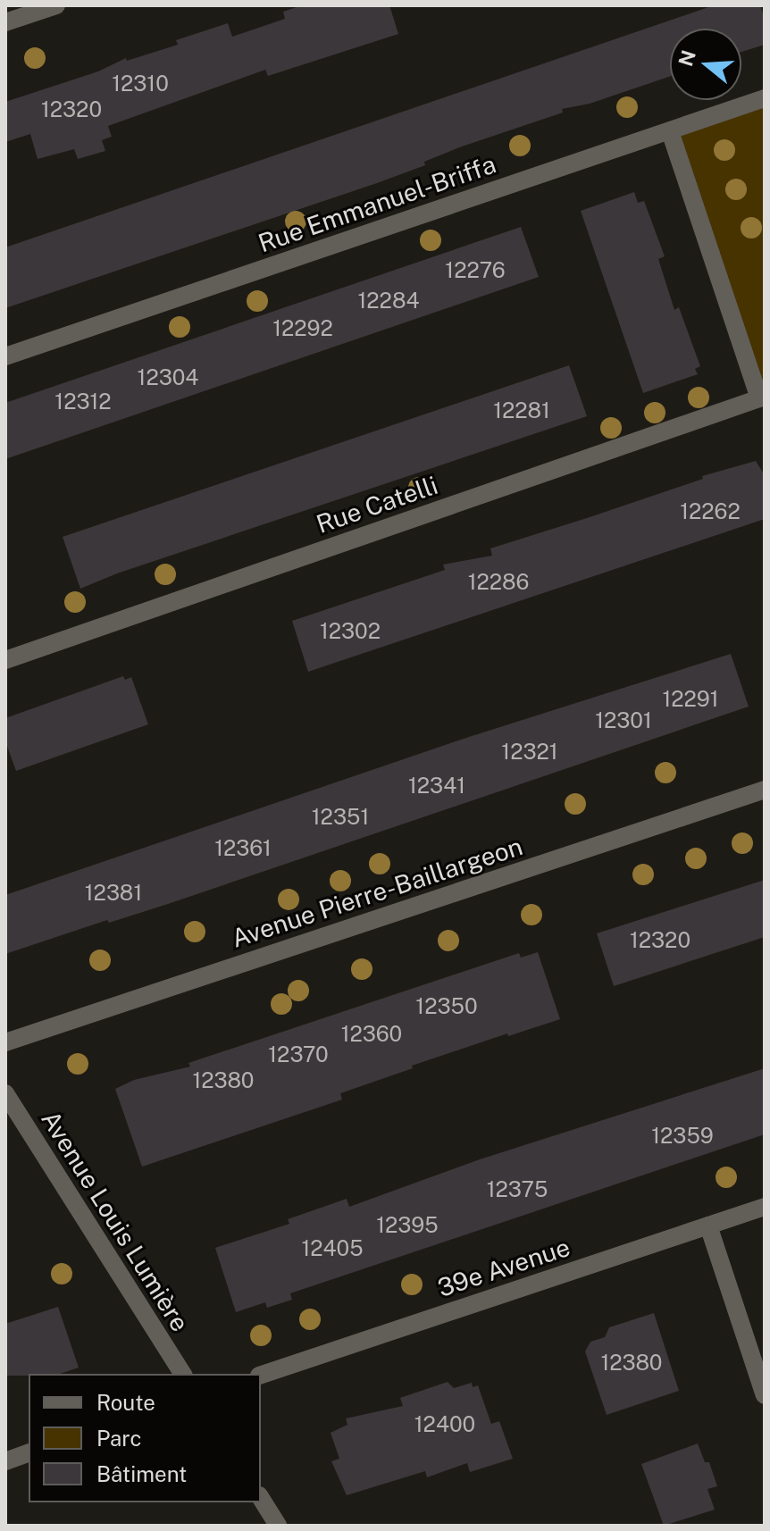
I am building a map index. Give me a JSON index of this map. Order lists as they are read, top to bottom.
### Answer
{
  "streets": {
    "street": [
      "Rue Emmanuel-Briffa",
      "Rue Catelli",
      "Avenue Pierre-Baillargeon",
      "Avenue Louis Lumière",
      "39e Avenue"
    ]
  },
  "house_numbers": [
    "12310",
    "12320",
    "12276",
    "12284",
    "12292",
    "12304",
    "12312",
    "12281",
    "12262",
    "12286",
    "12302",
    "12291",
    "12301",
    "12321",
    "12341",
    "12351",
    "12361",
    "12381",
    "12320",
    "12350",
    "12360",
    "12370",
    "12380",
    "12359",
    "12375",
    "12395",
    "12405",
    "12380",
    "12400"
  ],
  "legend": ["Route", "Parc", "Bâtiment"],
  "north": "left"
}
